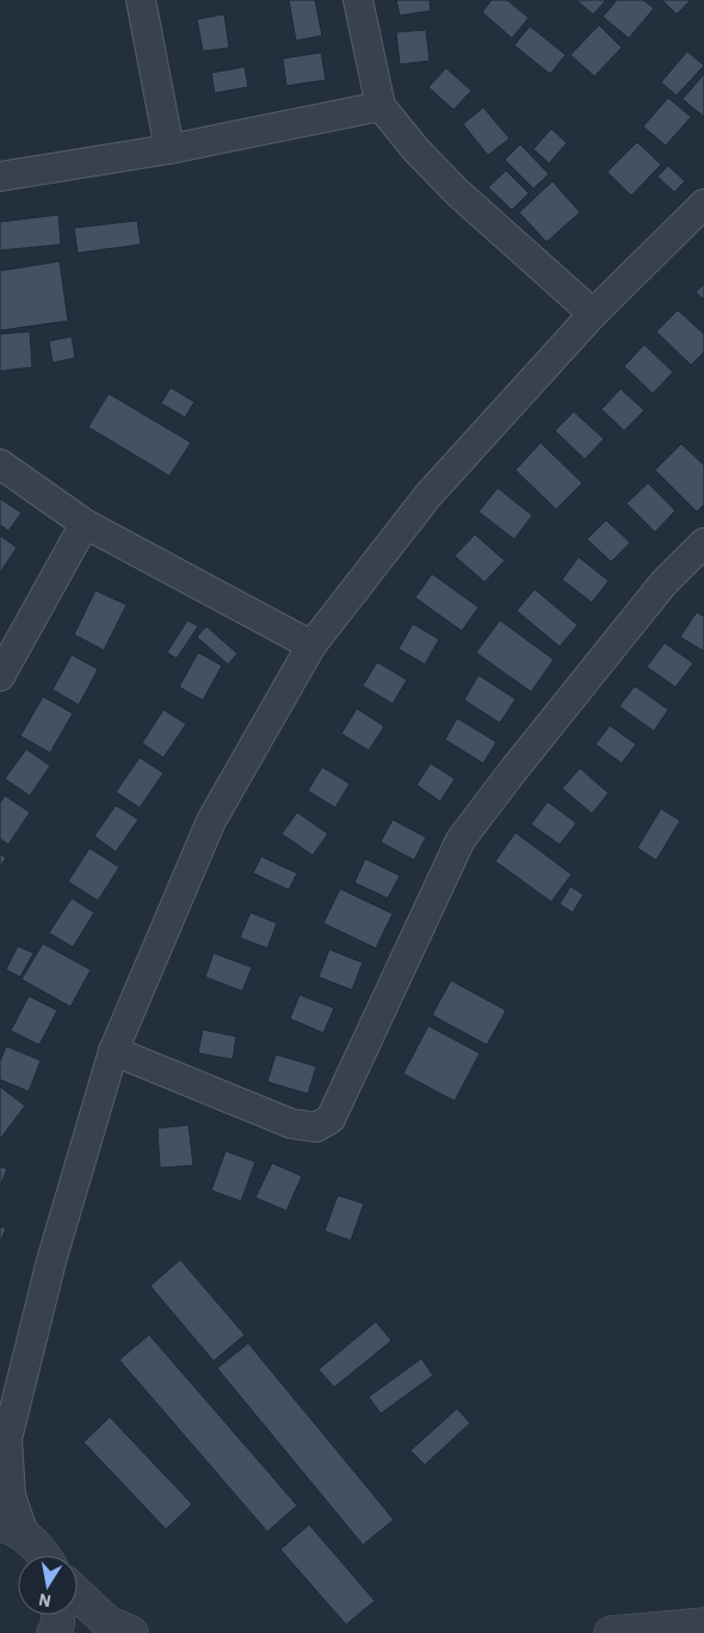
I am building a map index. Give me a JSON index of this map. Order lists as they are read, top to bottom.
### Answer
{
  "north": "bottom"
}
